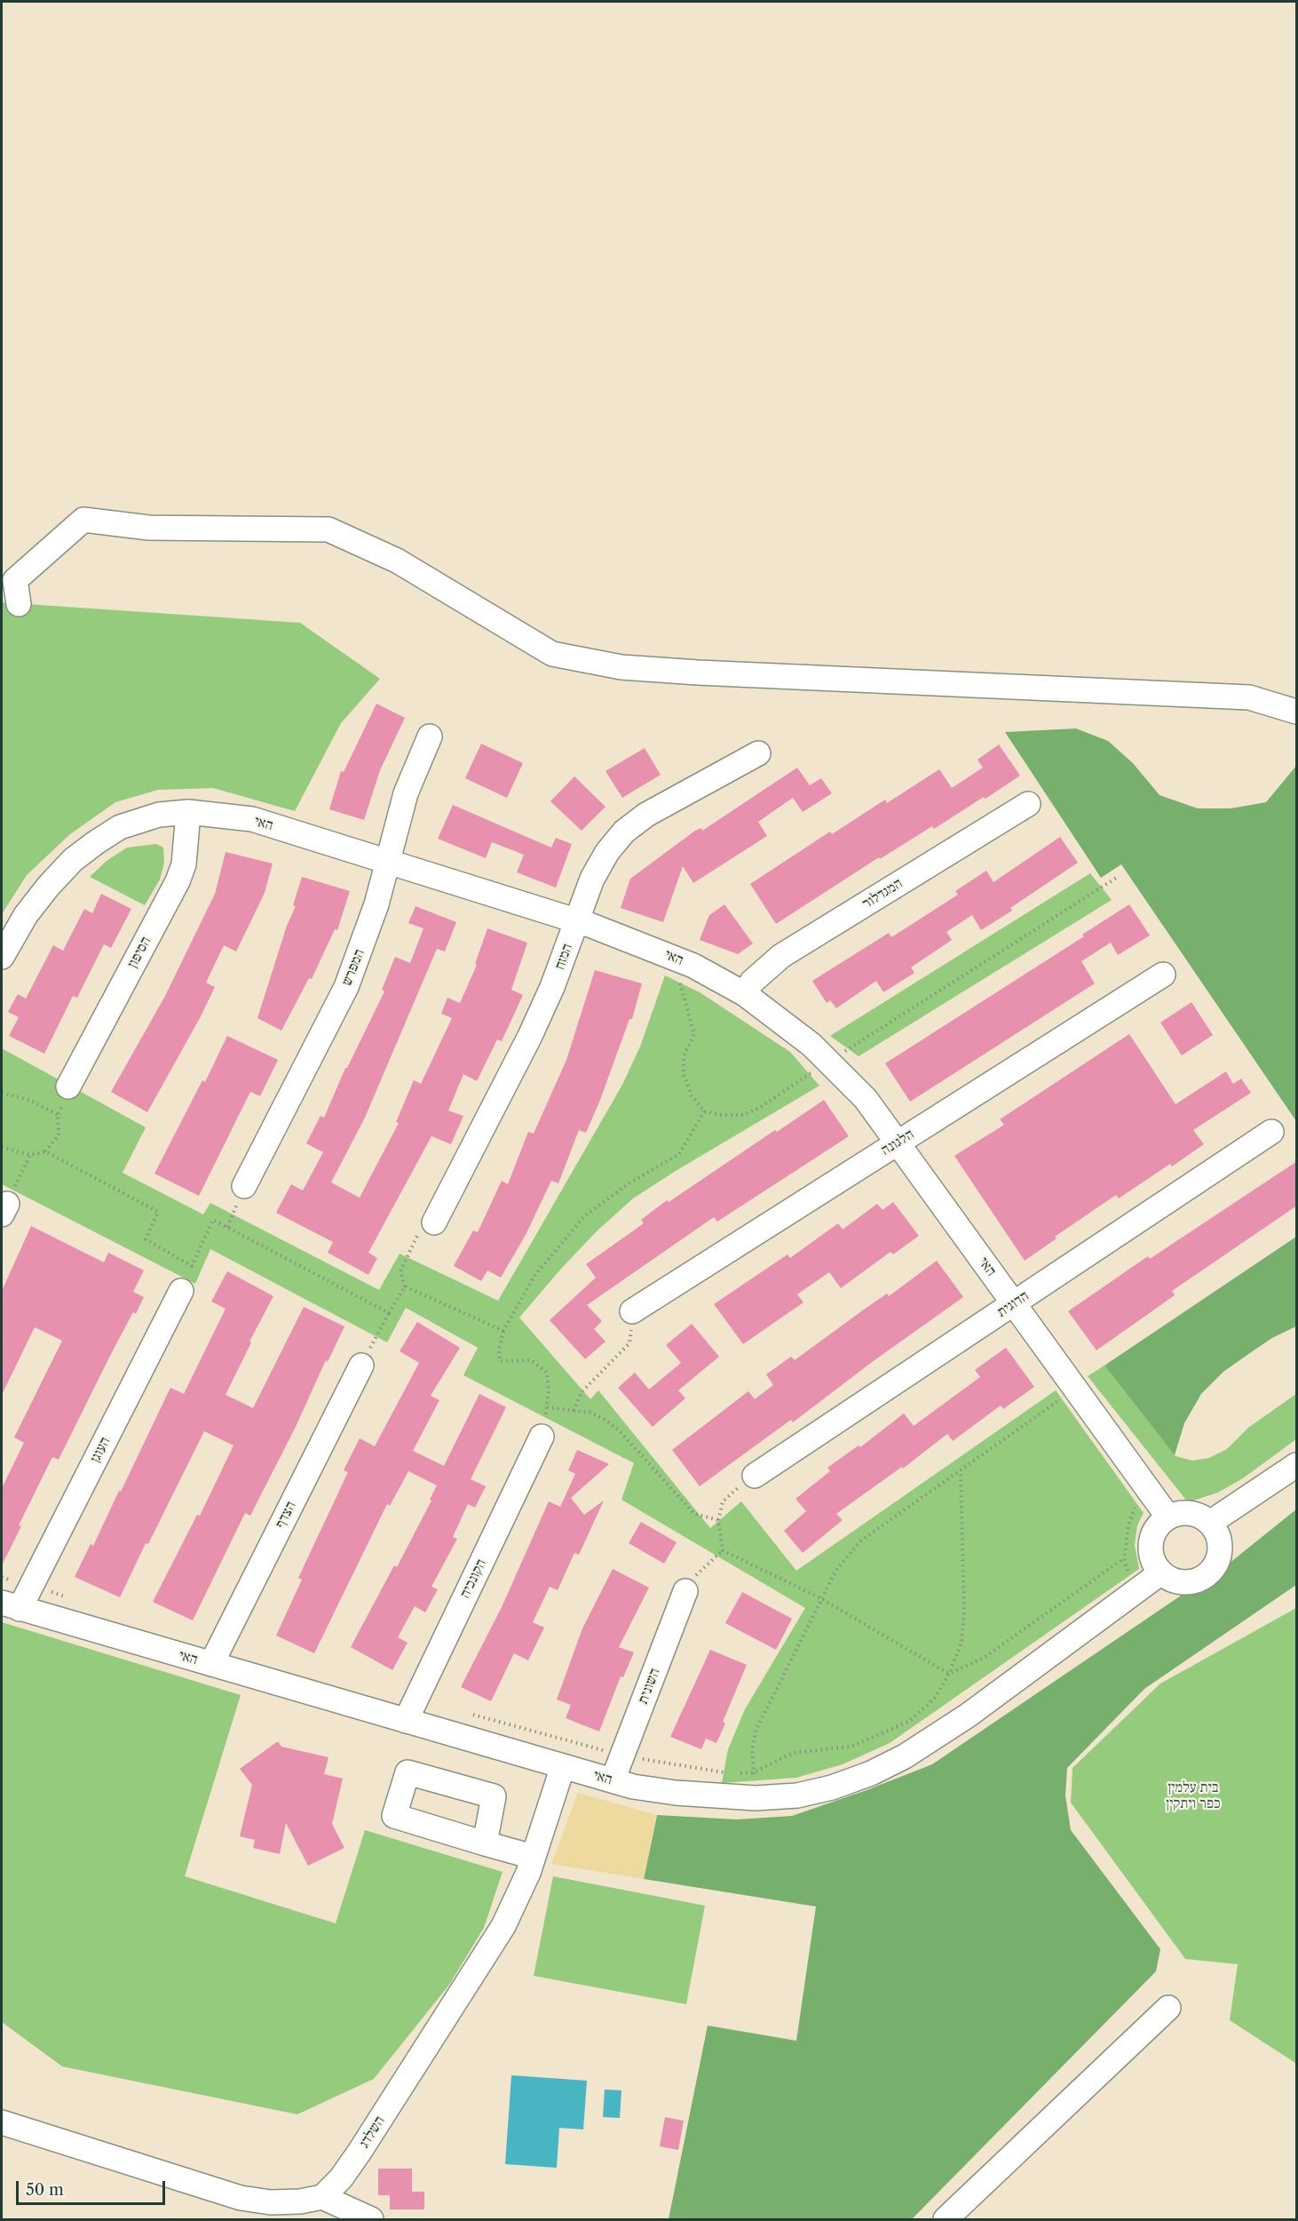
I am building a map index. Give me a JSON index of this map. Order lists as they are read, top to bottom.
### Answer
{
  "streets": {
    "street": [
      "האי",
      "המגדלור",
      "הסיפון",
      "המזח",
      "המפרש",
      "הלגונה",
      "הדוגית",
      "העוגן",
      "הצדף",
      "הקונכיה",
      "השונית",
      "השלדג"
    ]
  },
  "crossings": [
    ["האי", "המגדלור"],
    ["האי", "הסיפון"],
    ["האי", "המזח"],
    ["האי", "המפרש"],
    ["האי", "הלגונה"],
    ["האי", "הדוגית"],
    ["האי", "העוגן"],
    ["האי", "הצדף"],
    ["האי", "הקונכיה"],
    ["האי", "השונית"],
    ["האי", "השלדג"]
  ],
  "parks": ["בית עלמין כפר ויתקין"],
  "scale_bar": "50 m"
}
